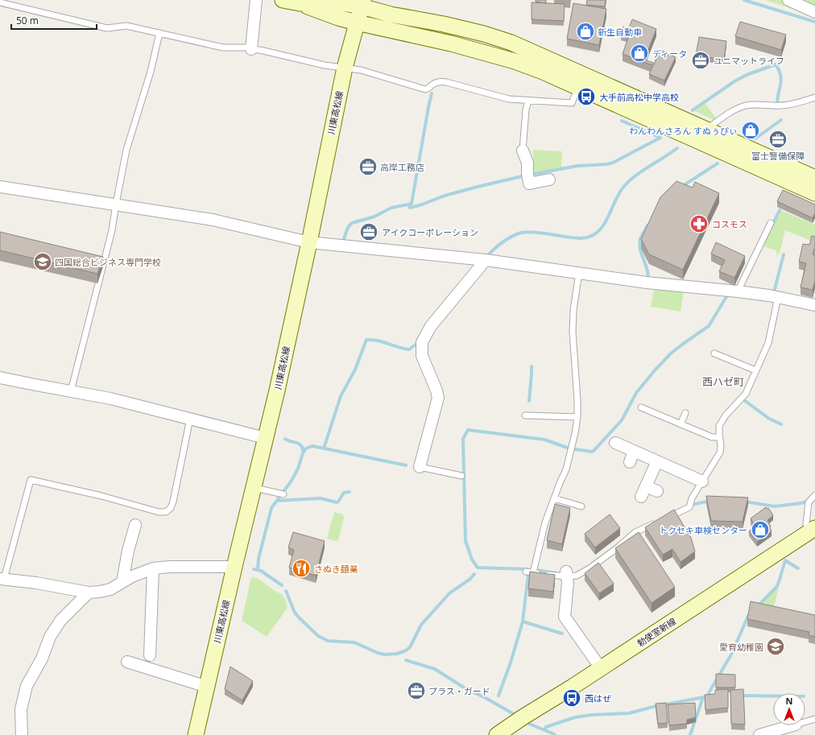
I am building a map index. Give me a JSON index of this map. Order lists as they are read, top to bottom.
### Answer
{
  "streets": {
    "main road": ["川東高松線", "勅使室新線"]
  },
  "districts": ["西ハゼ町"],
  "places": {
    "shop": [
      "新生自動車",
      "ディータ",
      "わんわんさろん すぬぅぴぃ",
      "トクセキ車検センター"
    ],
    "office": [
      "ユニマットライフ",
      "富士警備保障",
      "高岸工務店",
      "アイクコーポレーション",
      "プラス・ガード"
    ],
    "bus stop": ["大手前高松中学高校", "西はぜ"],
    "pharmacy": ["コスモス"],
    "school or university": ["四国総合ビジネス専門学校", "愛育幼稚園"],
    "restaurant": ["さぬき麺業"]
  },
  "scale_bar": "50 m",
  "north": "top"
}
